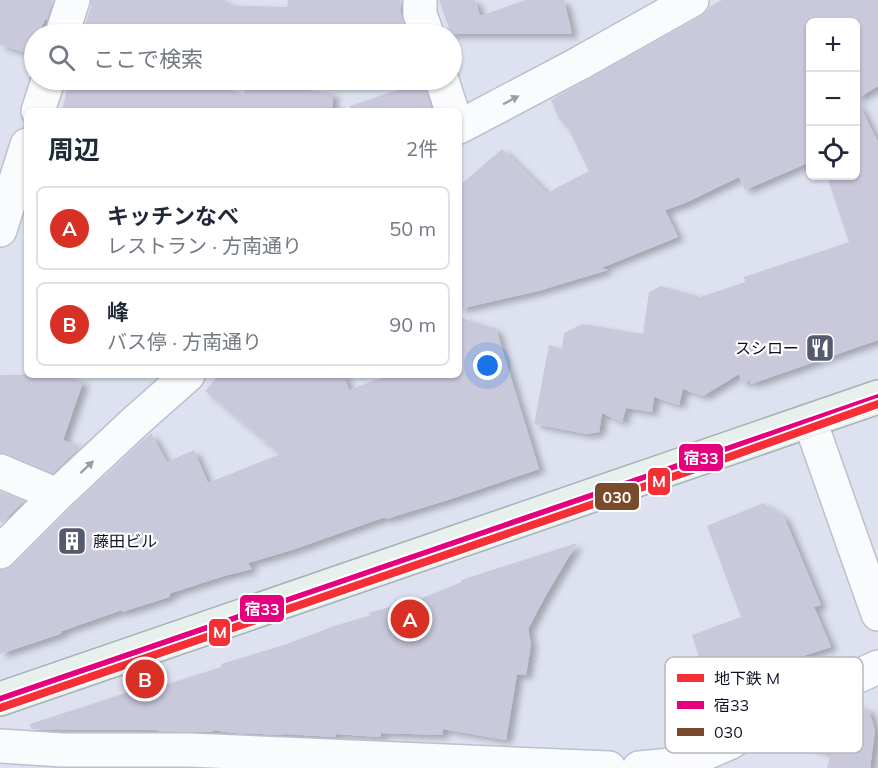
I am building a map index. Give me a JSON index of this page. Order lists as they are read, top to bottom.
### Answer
{
  "places": {
    "restaurant": ["スシロー"],
    "building": ["藤田ビル"]
  },
  "lines": ["transit line 宿33", "metro line M", "transit line 030"],
  "legend": ["地下鉄 M", "宿33", "030"],
  "page": {
    "map_buttons": ["+", "−"],
    "search": "ここで検索",
    "heading": ["周辺", "2件"],
    "list": [
      {
        "mark": "A",
        "name": "キッチンなべ",
        "note": "レストラン · 方南通り",
        "value": "50 m"
      },
      {
        "mark": "B",
        "name": "峰",
        "note": "バス停 · 方南通り",
        "value": "90 m"
      }
    ],
    "pins": ["A", "B"]
  }
}
